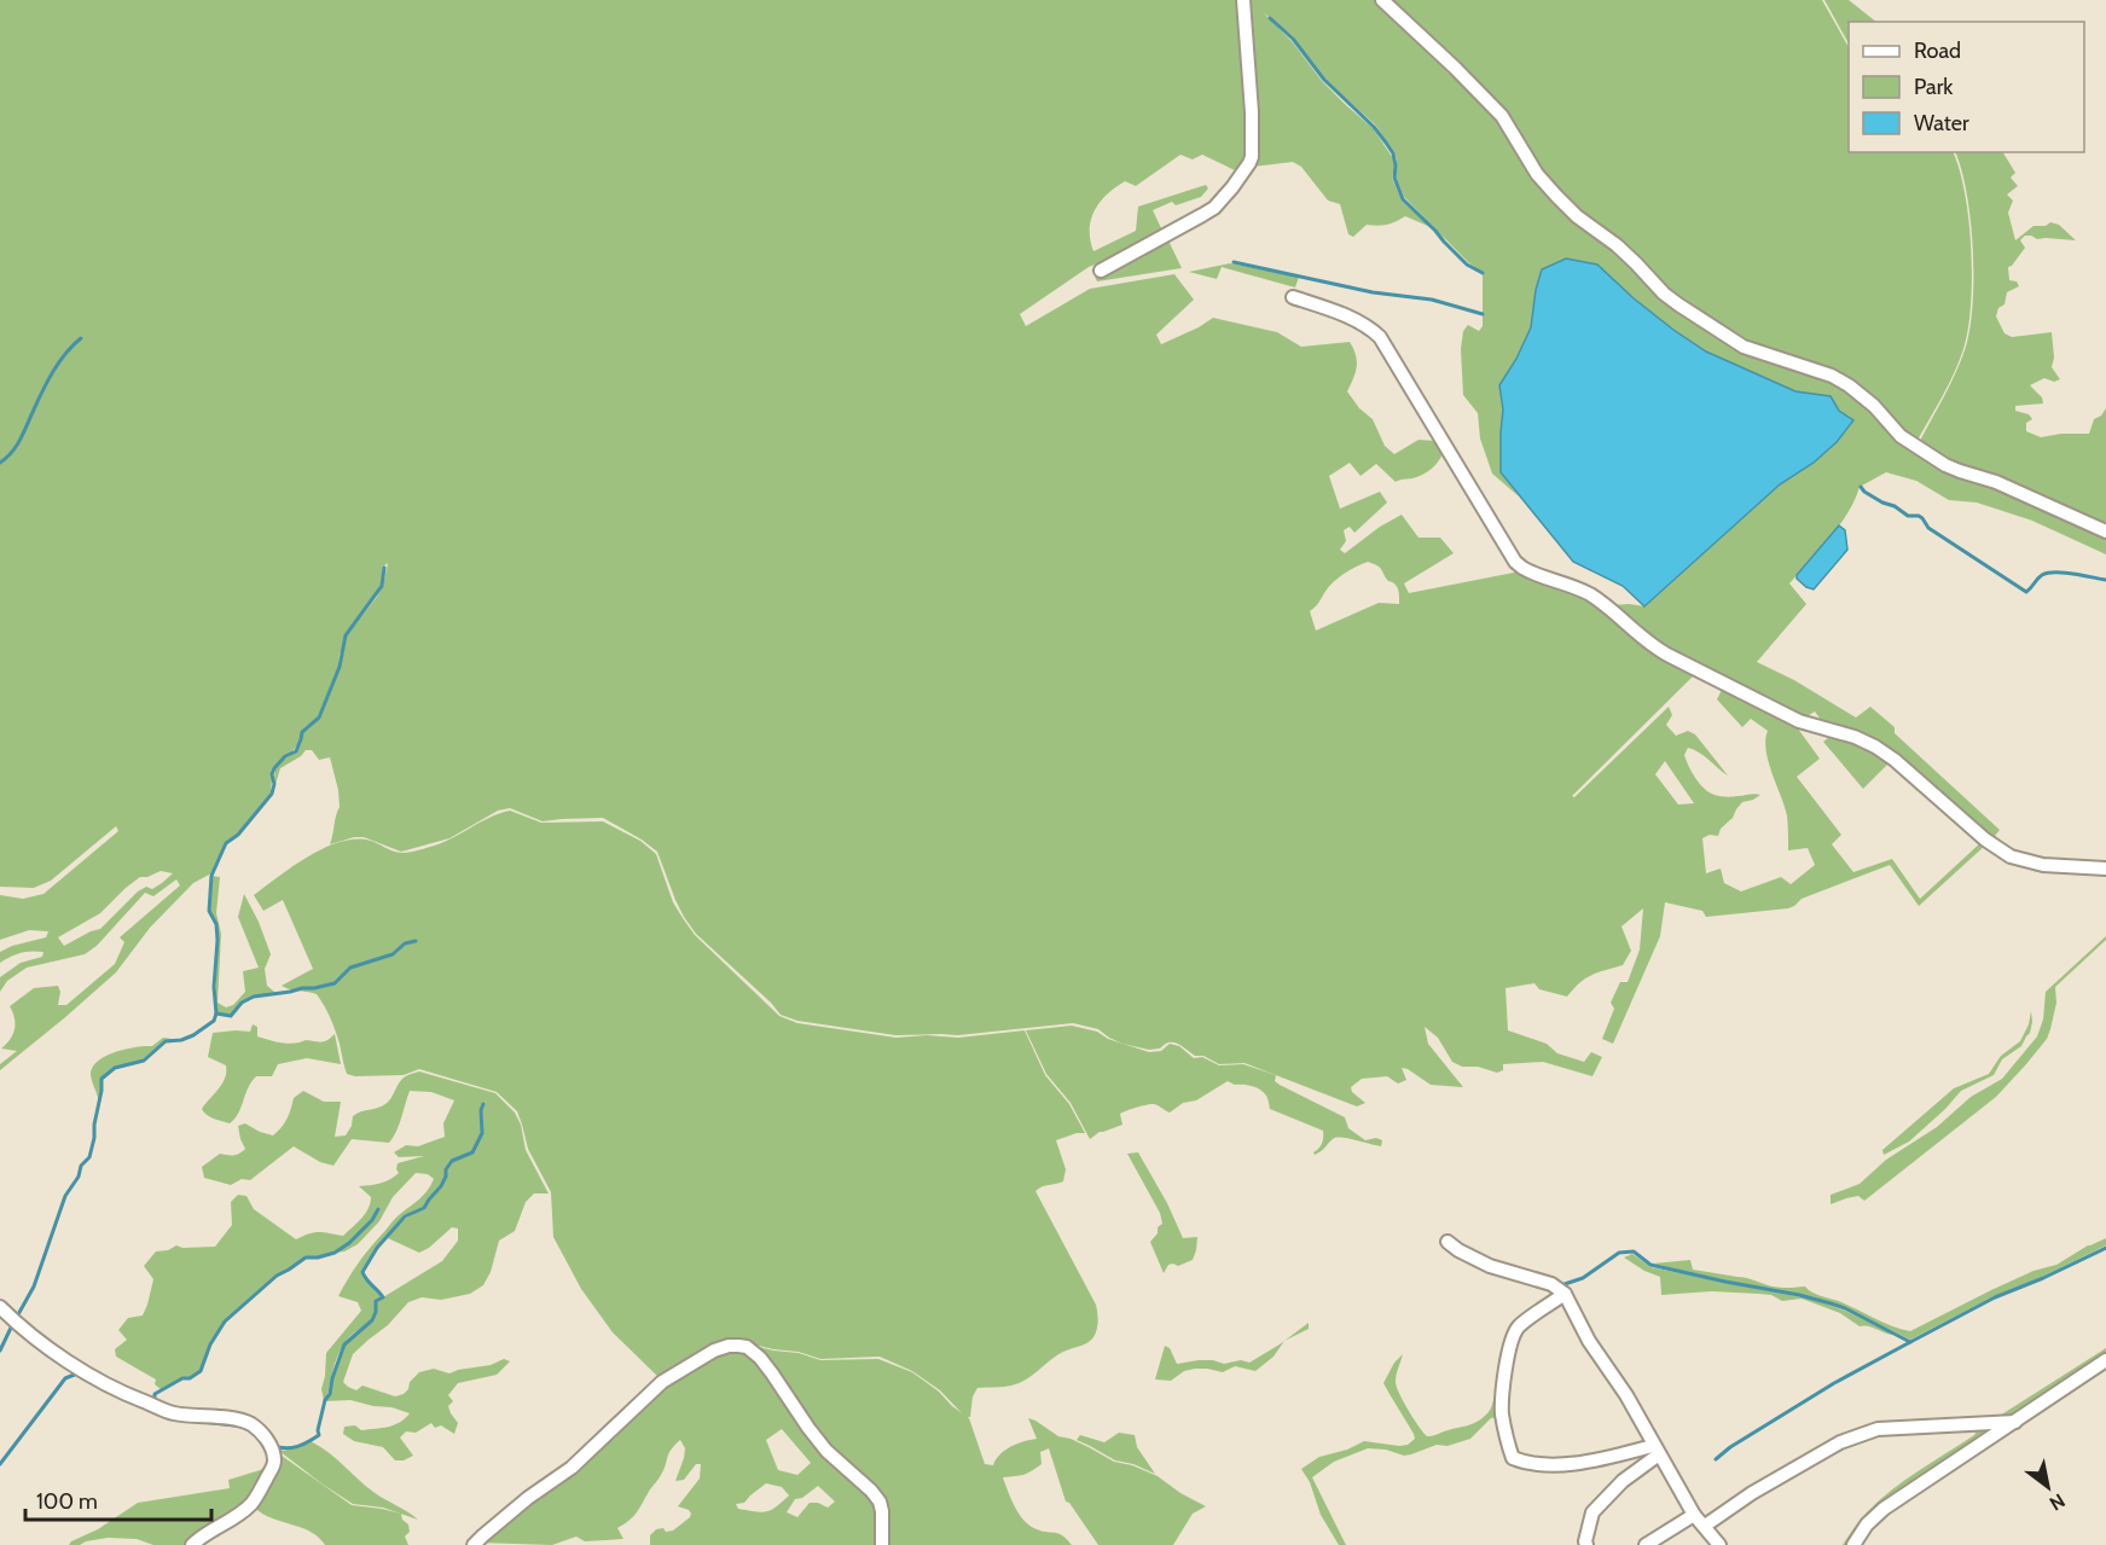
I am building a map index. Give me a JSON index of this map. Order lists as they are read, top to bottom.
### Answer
{
  "legend": ["Road", "Park", "Water"],
  "scale_bar": "100 m",
  "north": "bottom right"
}
